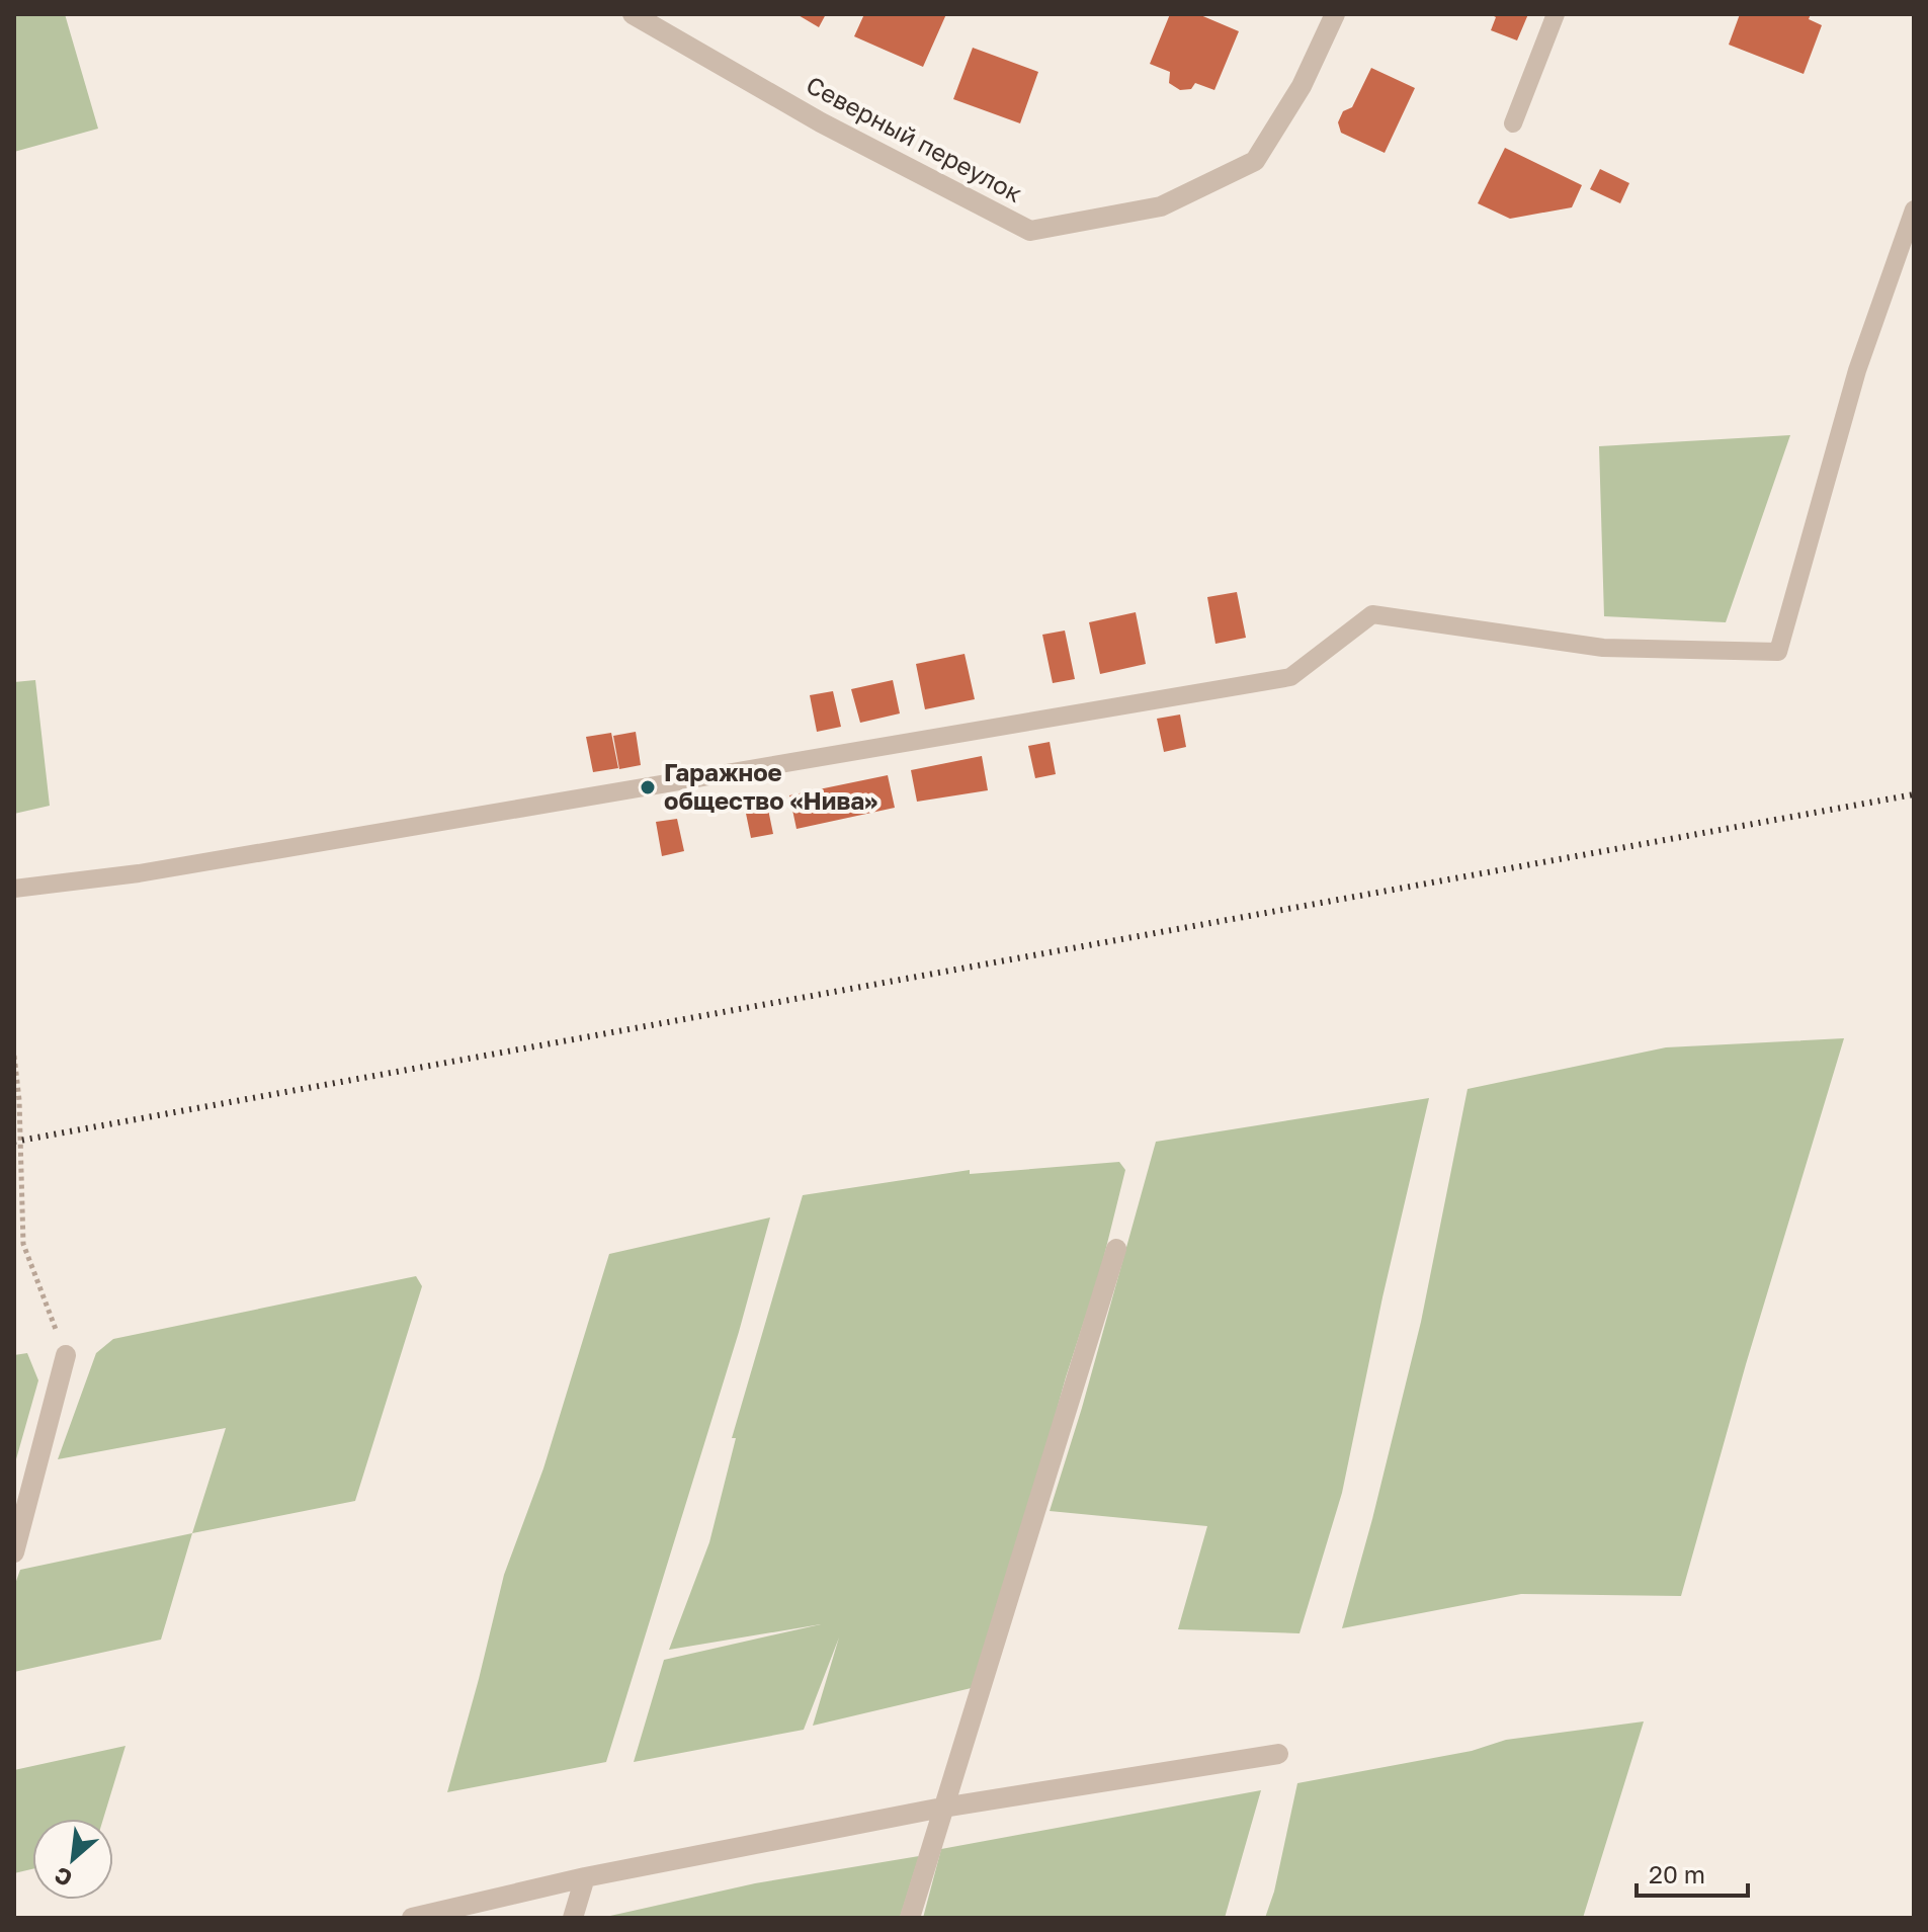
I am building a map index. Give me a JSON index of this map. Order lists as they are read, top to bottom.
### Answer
{
  "streets": {
    "street": ["Северный переулок"]
  },
  "places": ["Гаражное общество «Нива»"],
  "scale_bar": "20 m",
  "north": "bottom left"
}
